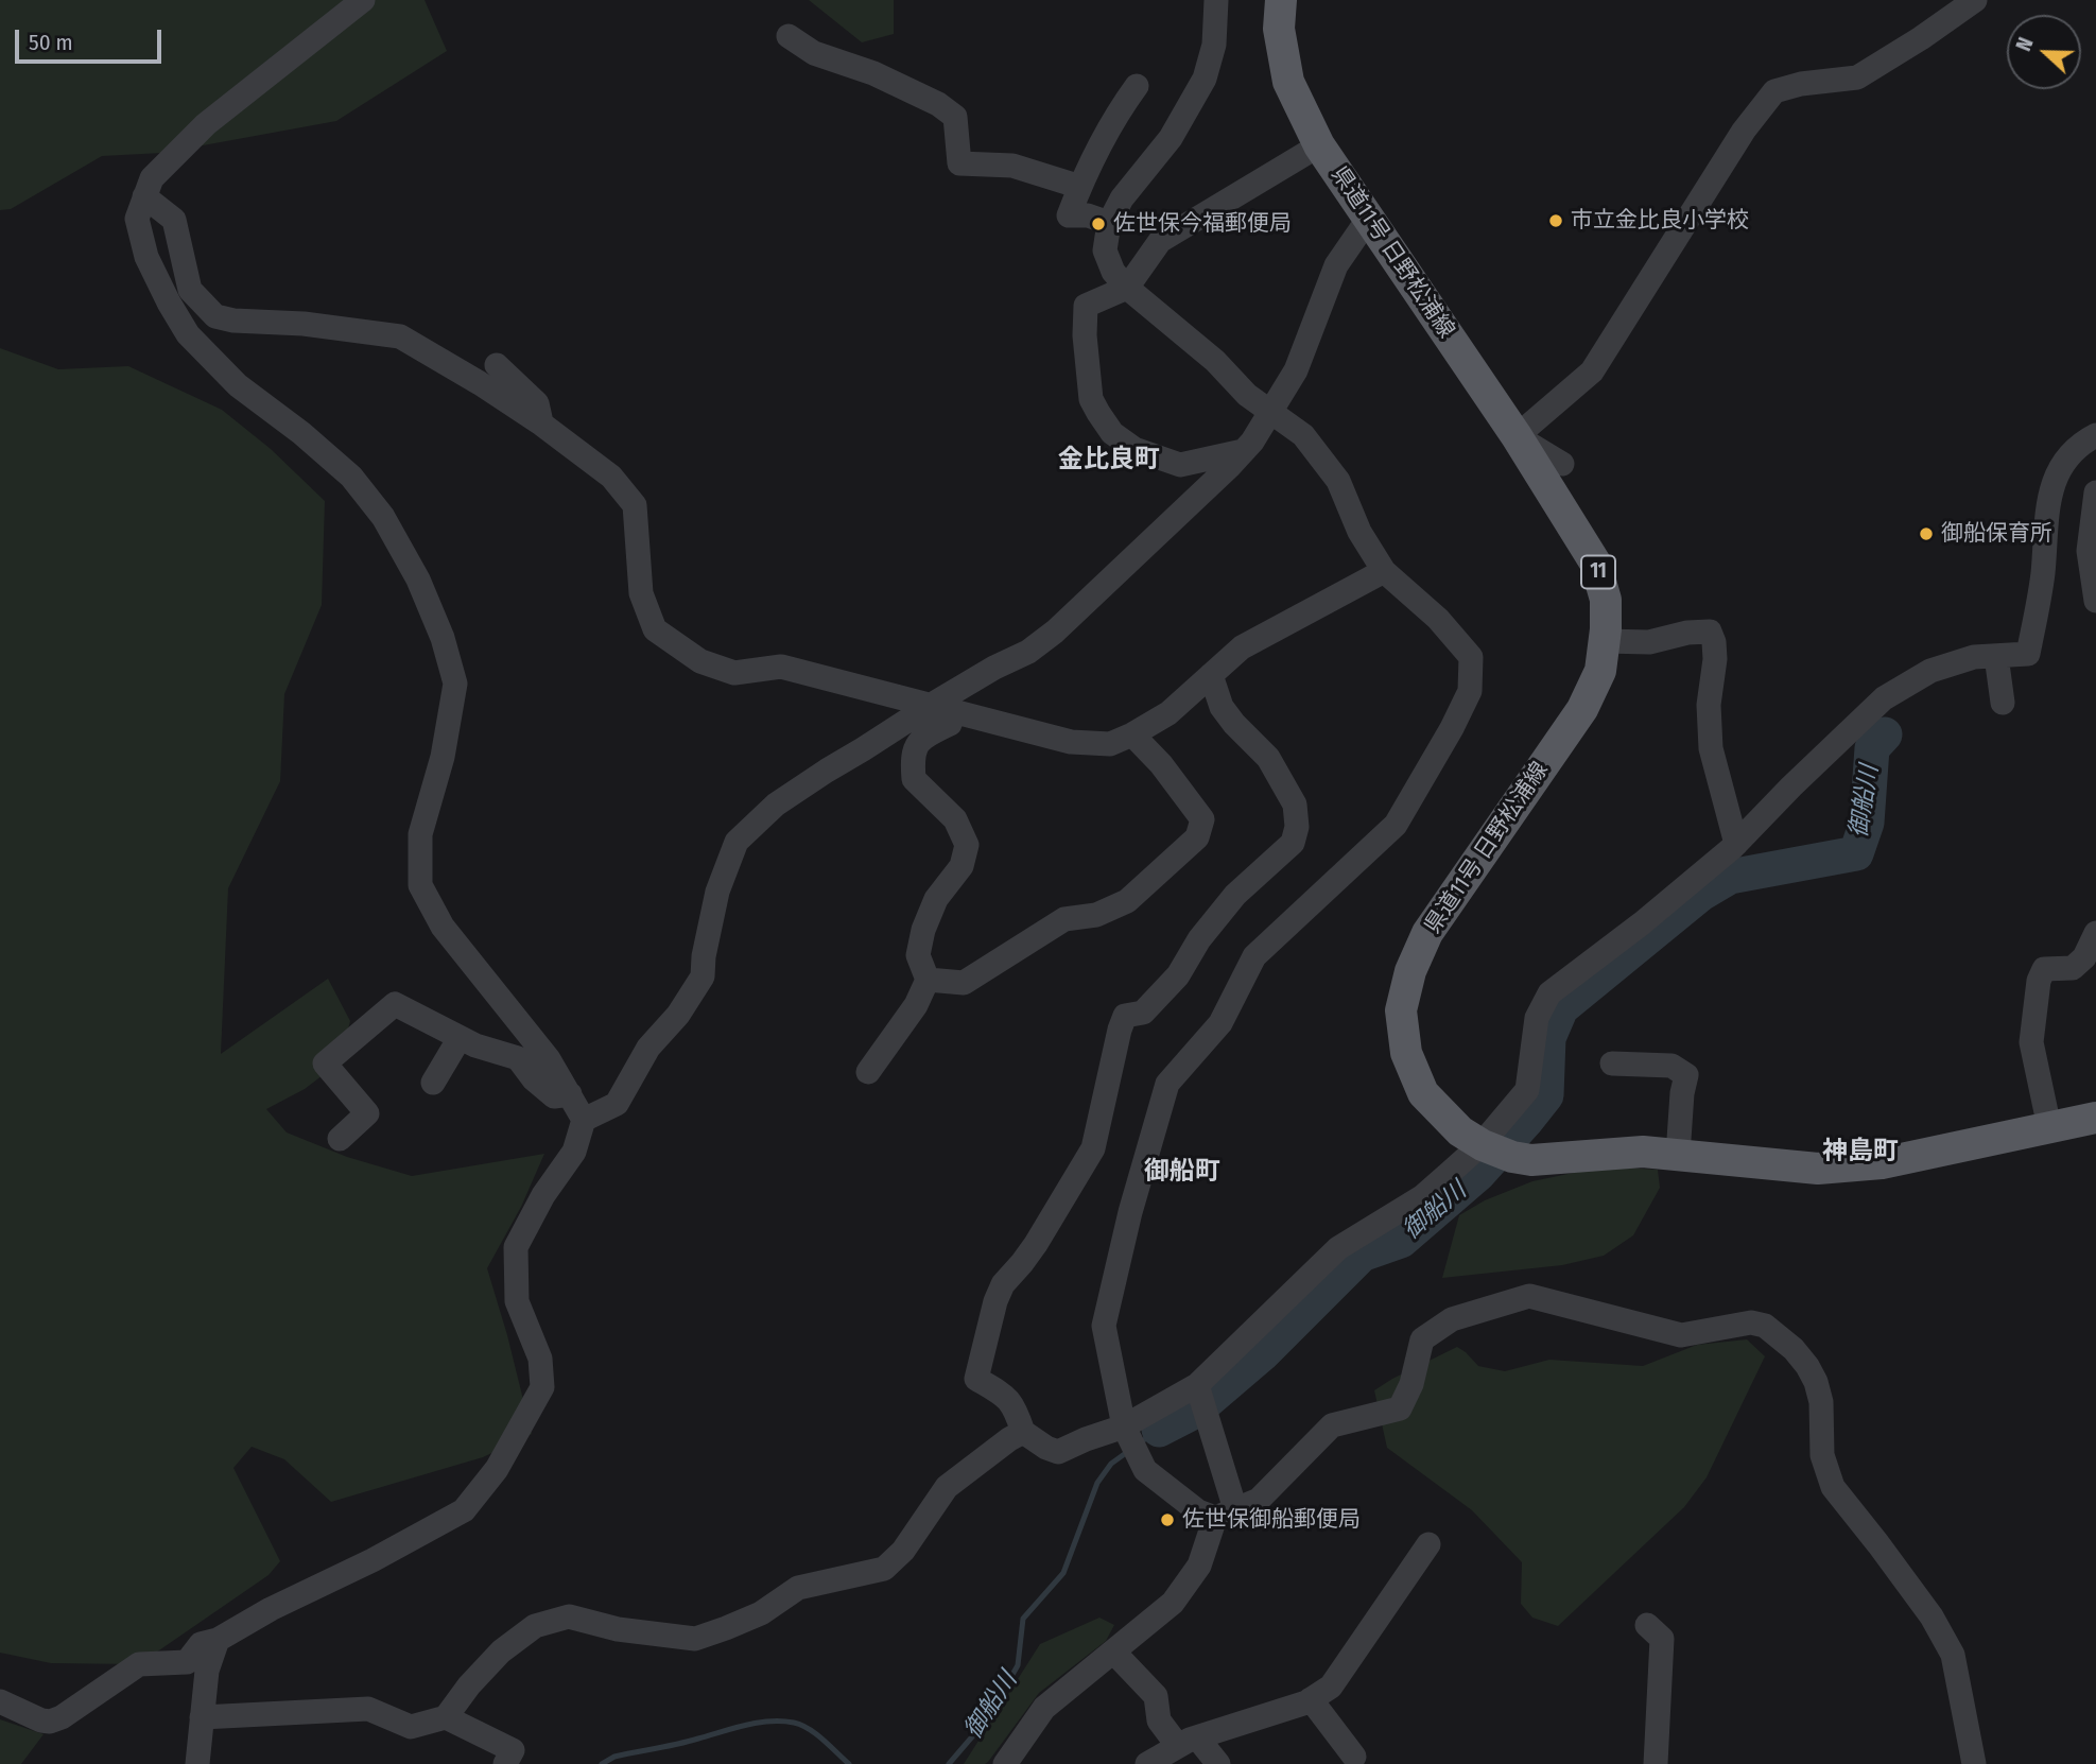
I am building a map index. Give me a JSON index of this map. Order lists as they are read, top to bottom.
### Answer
{
  "streets": {
    "main road": ["県道11号 日野松浦線", "11"]
  },
  "districts": ["金比良町", "神島町", "御船町"],
  "water": ["御船川"],
  "places": [
    "市立金比良小学校",
    "佐世保今福郵便局",
    "御船保育所",
    "佐世保御船郵便局"
  ],
  "scale_bar": "50 m",
  "north": "left"
}
